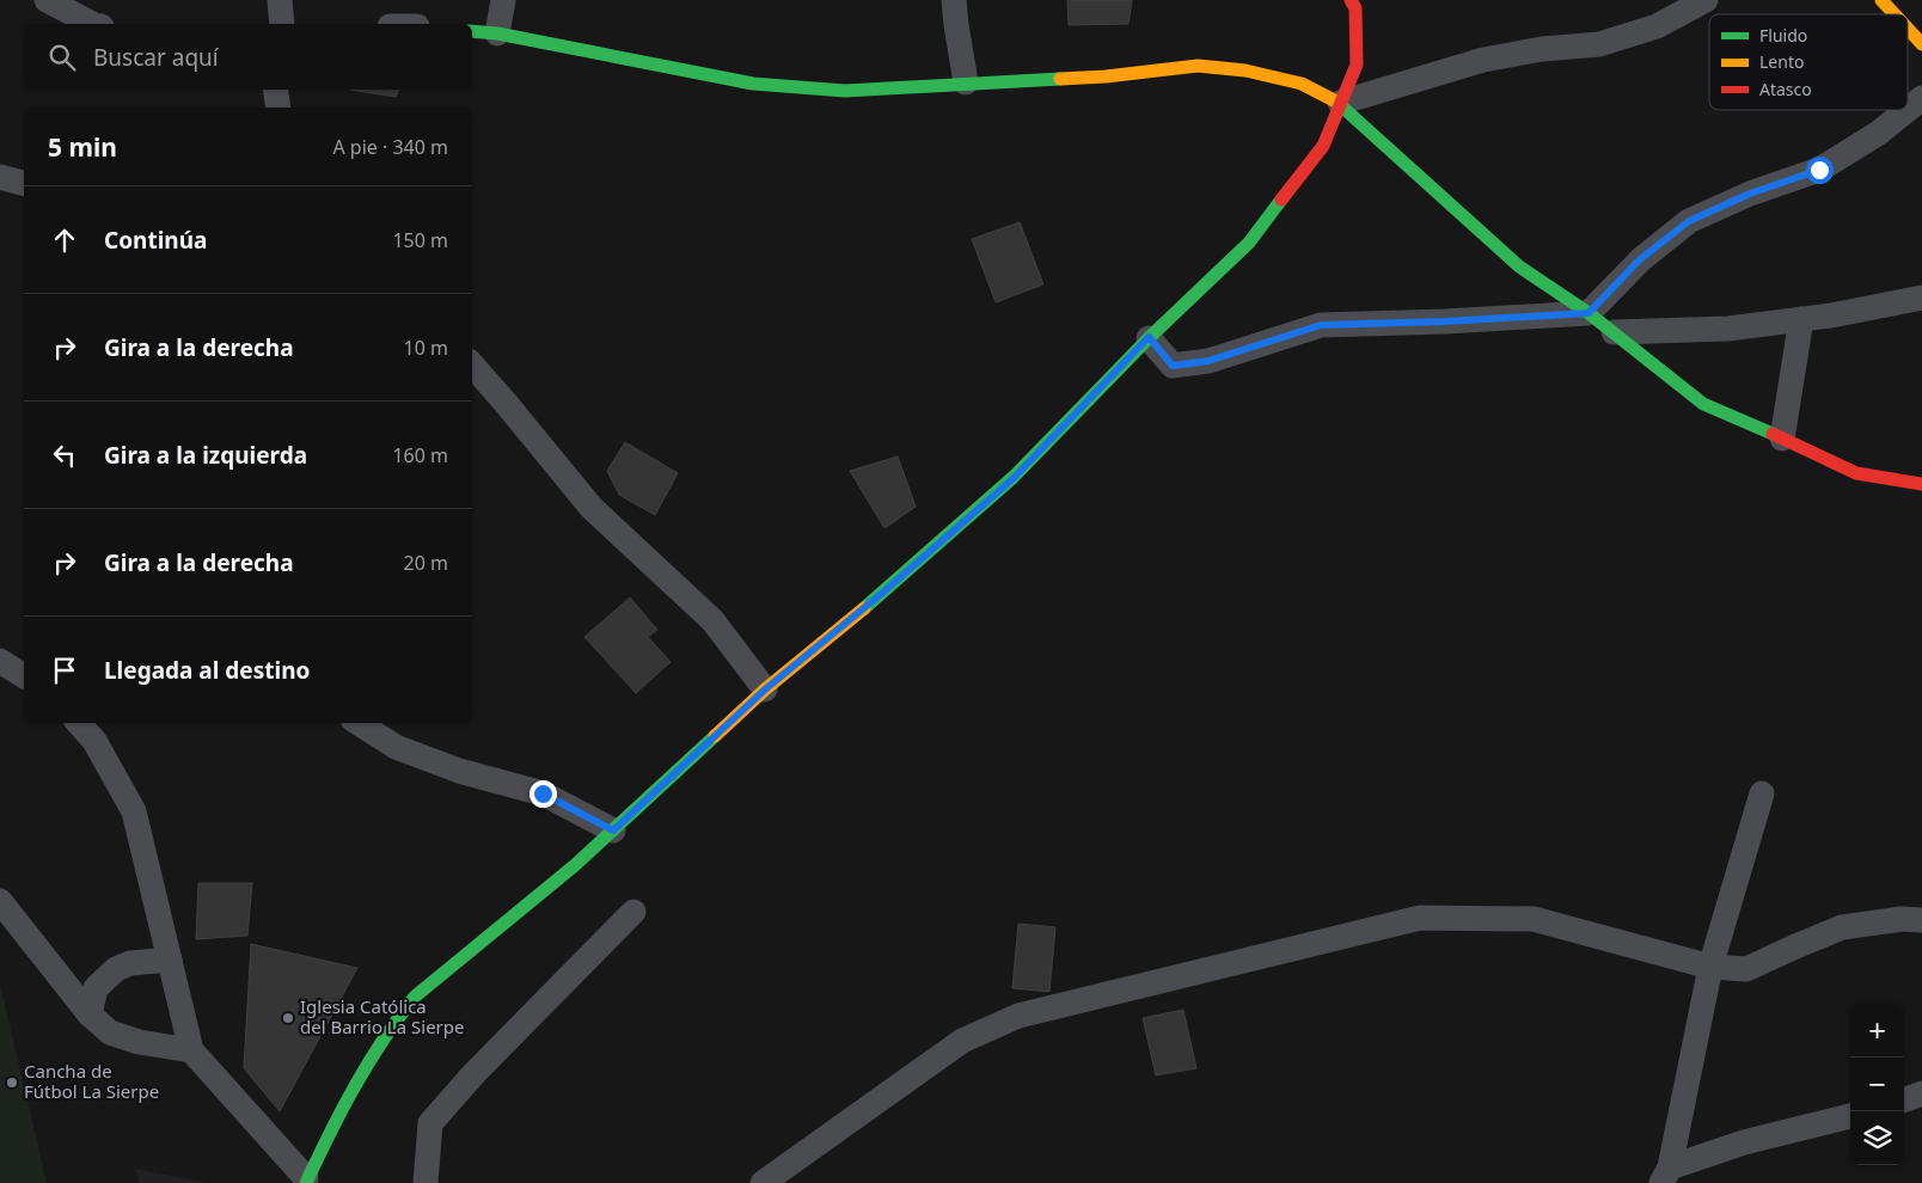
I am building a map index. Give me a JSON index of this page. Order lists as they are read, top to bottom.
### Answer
{
  "places": ["Iglesia Católica del Barrio La Sierpe", "Cancha de Fútbol La Sierpe"],
  "legend": ["Fluido", "Lento", "Atasco"],
  "page": {
    "search": "Buscar aquí",
    "heading": ["5 min", "A pie · 340 m"],
    "list": [
      ["Continúa", "150 m"],
      ["Gira a la derecha", "10 m"],
      ["Gira a la izquierda", "160 m"],
      ["Gira a la derecha", "20 m"],
      "Llegada al destino"
    ],
    "map_buttons": ["+", "−"]
  }
}
